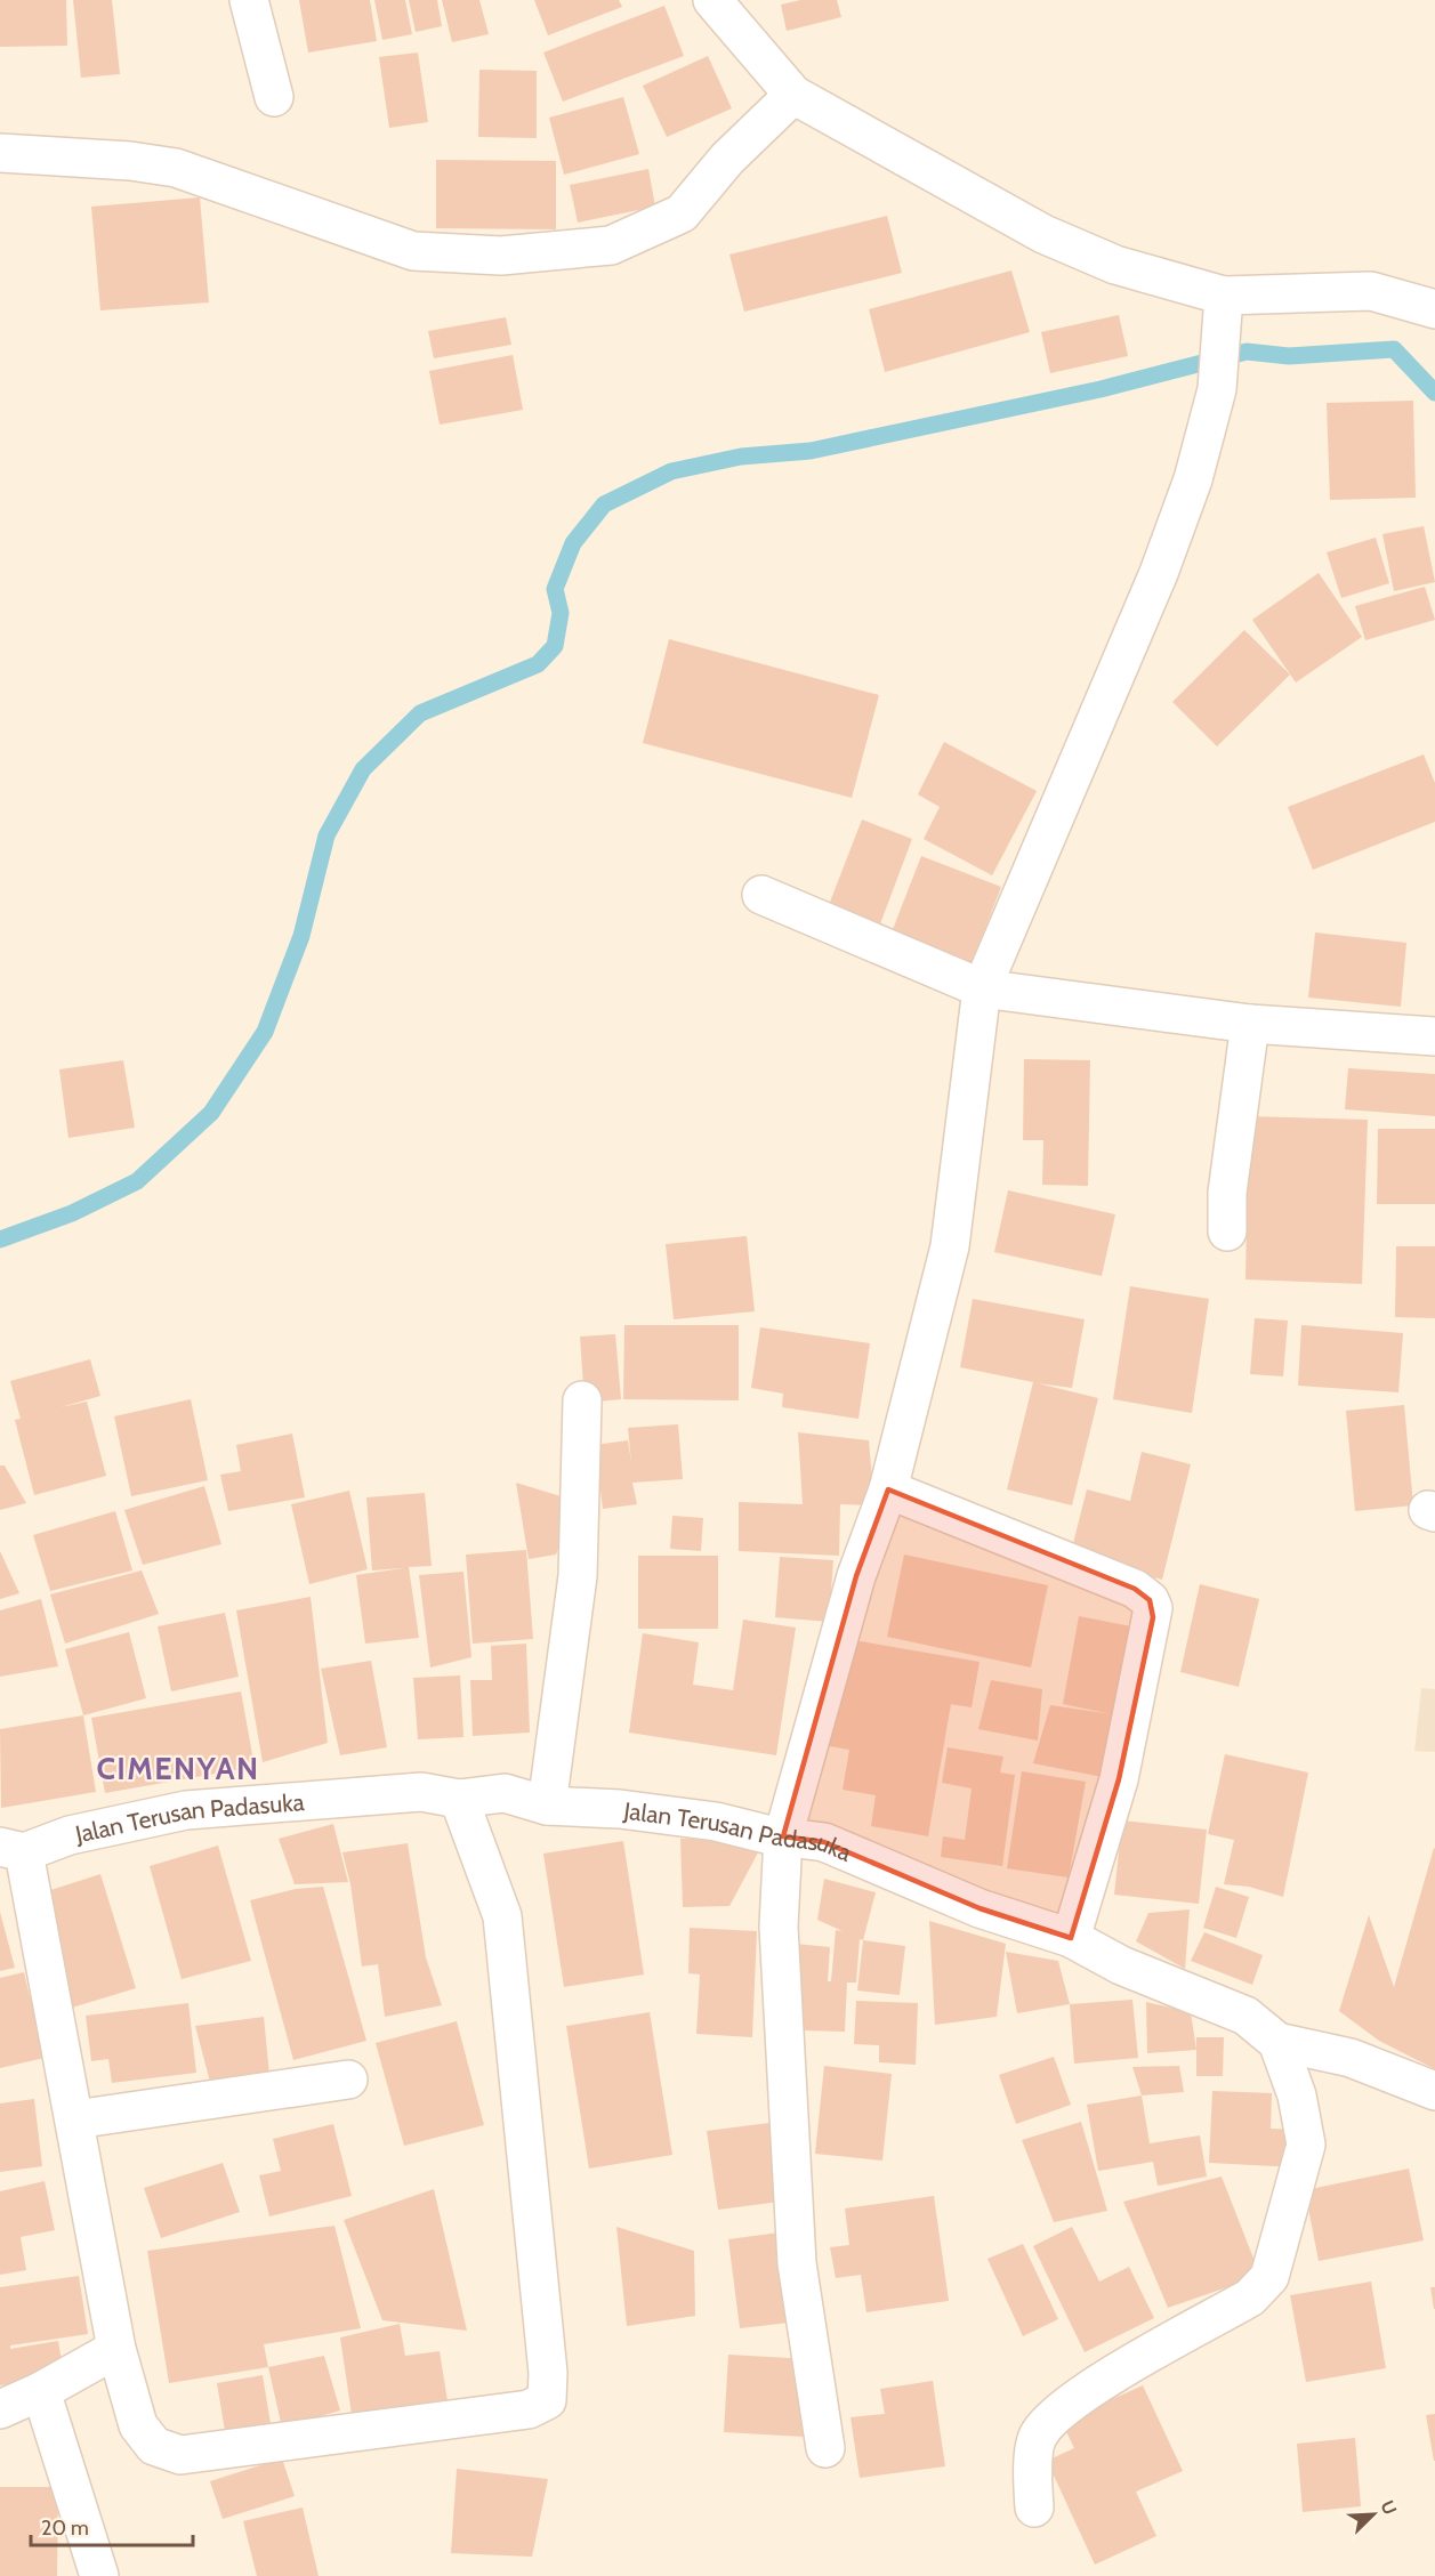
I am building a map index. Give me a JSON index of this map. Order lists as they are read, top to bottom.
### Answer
{
  "streets": {
    "street": ["Jalan Terusan Padasuka"]
  },
  "districts": ["CIMENYAN"],
  "scale_bar": "20 m",
  "north": "top right"
}
